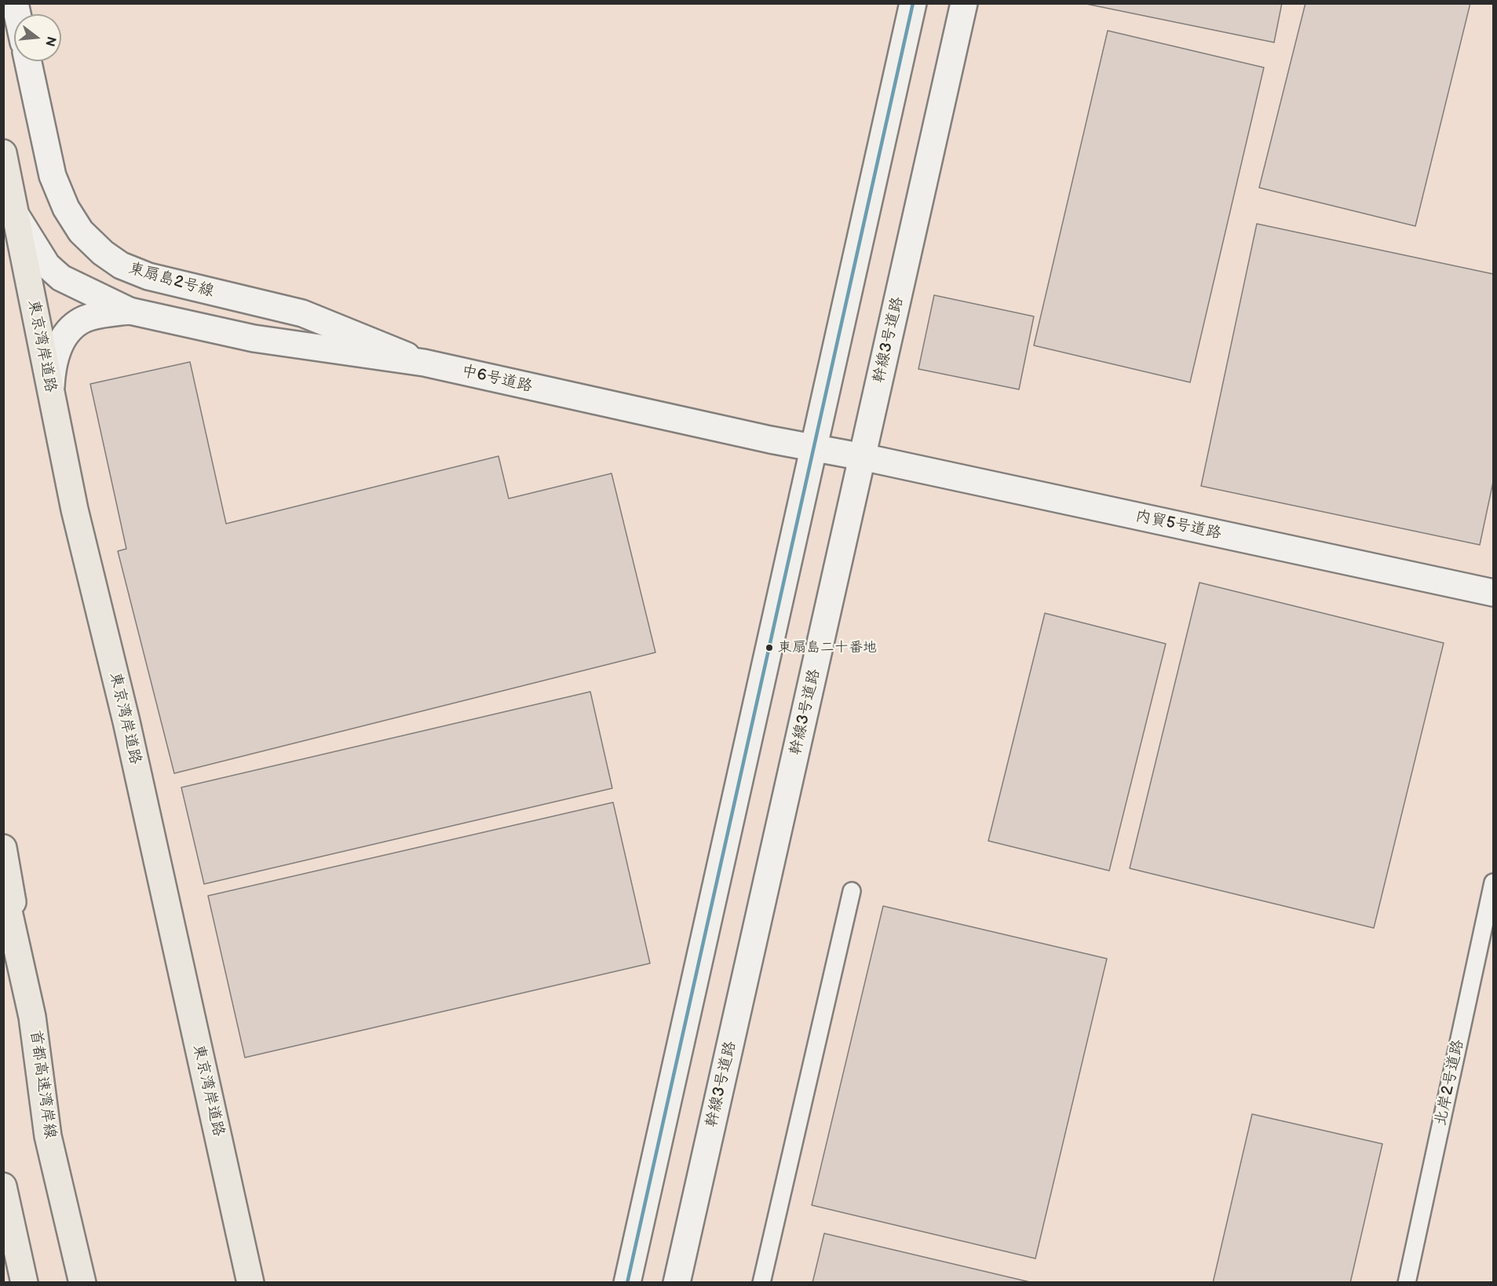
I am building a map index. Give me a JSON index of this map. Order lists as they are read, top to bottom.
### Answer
{
  "streets": {
    "highway": ["東京湾岸道路", "首都高速湾岸線"],
    "street": [
      "東扇島2号線",
      "幹線3号道路",
      "中6号道路",
      "内貿5号道路"
    ],
    "lane": ["北岸2号道路"]
  },
  "crossings": [
    ["東扇島2号線", "中6号道路"],
    ["幹線3号道路", "中6号道路"],
    ["幹線3号道路", "内貿5号道路"],
    ["中6号道路", "内貿5号道路"]
  ],
  "places": ["東扇島二十番地"],
  "north": "right"
}
